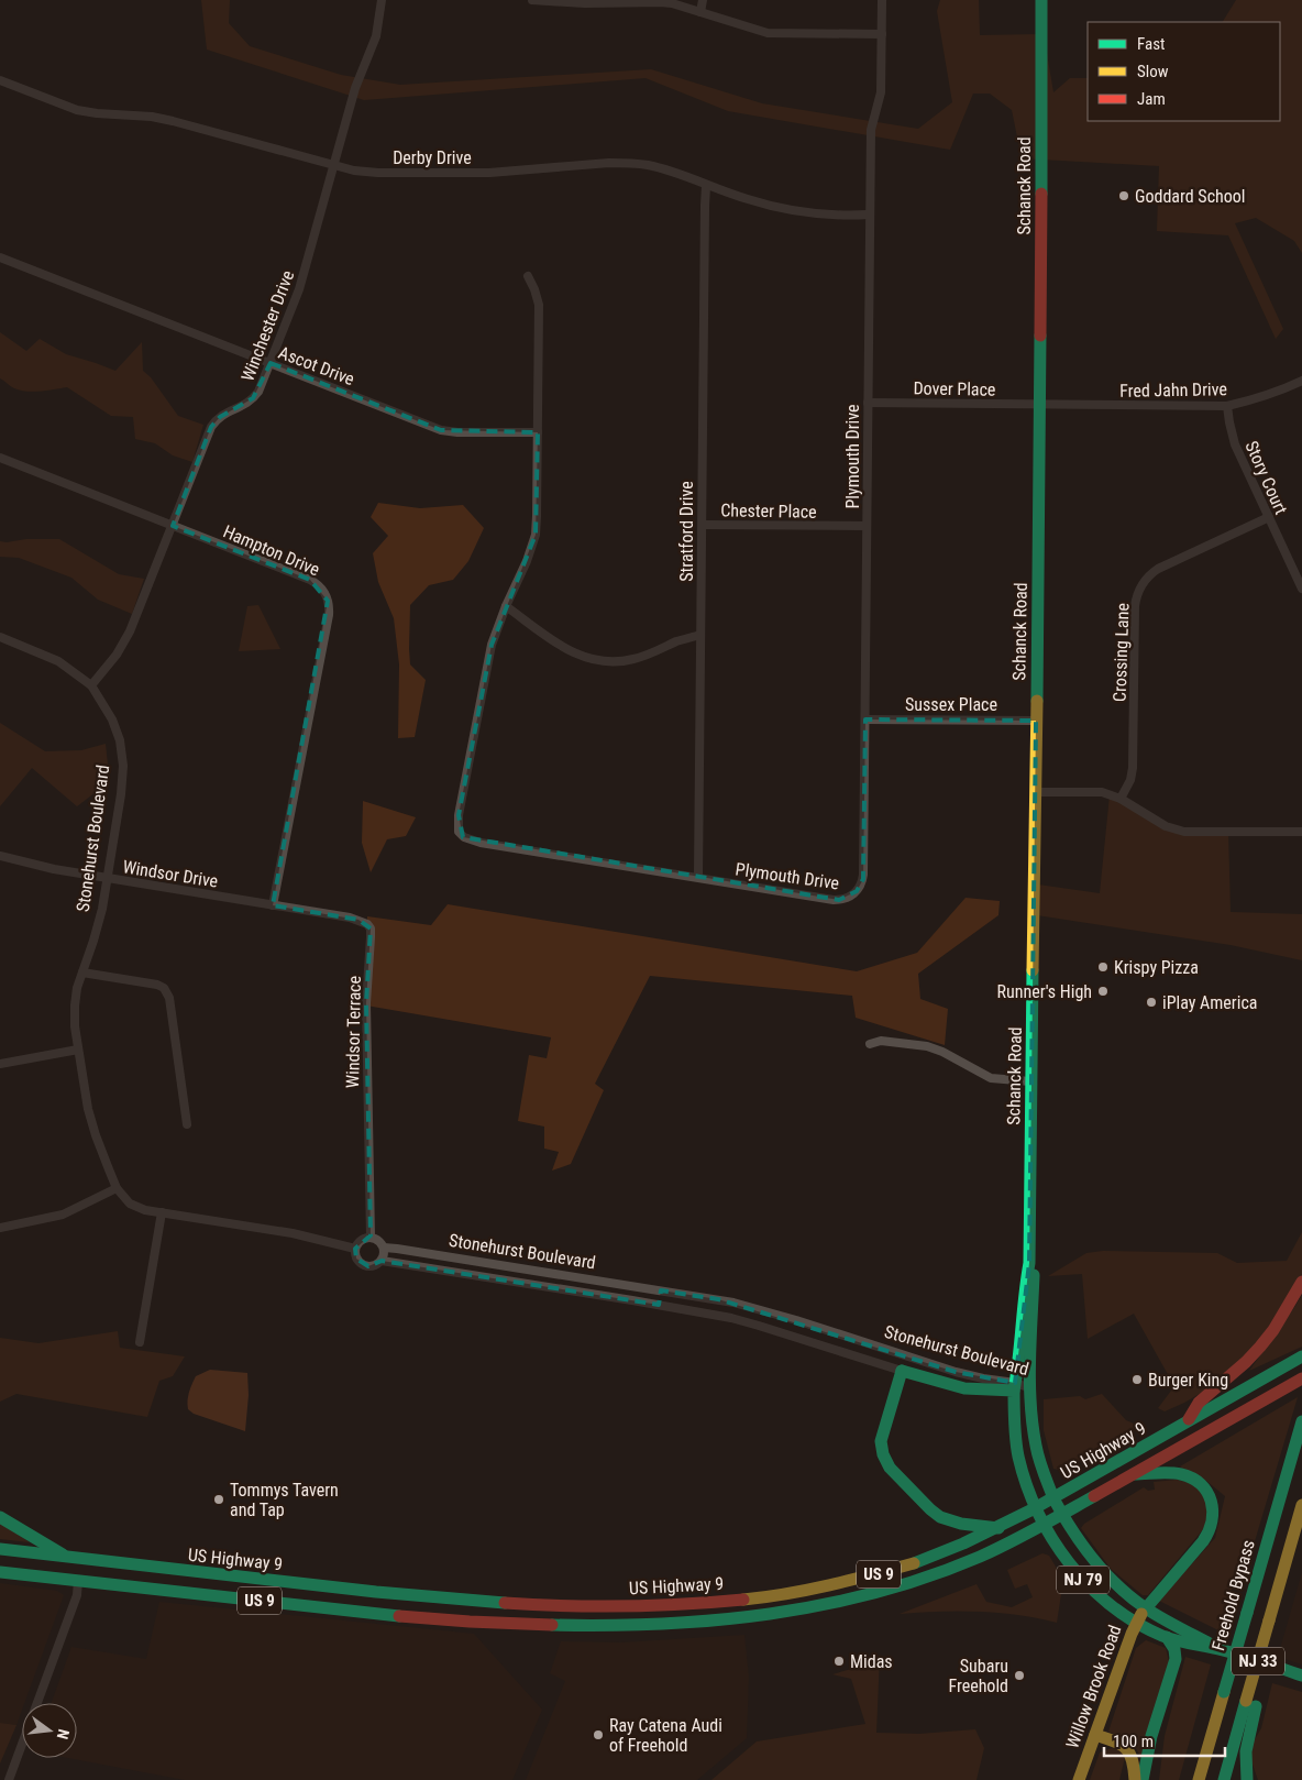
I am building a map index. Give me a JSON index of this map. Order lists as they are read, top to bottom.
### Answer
{
  "streets": {
    "main road": [
      "Schanck Road",
      "Stonehurst Boulevard",
      "US Highway 9",
      "US 9",
      "NJ 79",
      "Freehold Bypass",
      "NJ 33",
      "Willow Brook Road"
    ],
    "street": [
      "Derby Drive",
      "Winchester Drive",
      "Ascot Drive",
      "Dover Place",
      "Fred Jahn Drive",
      "Plymouth Drive",
      "Story Court",
      "Chester Place",
      "Stratford Drive",
      "Hampton Drive",
      "Crossing Lane",
      "Sussex Place",
      "Windsor Drive",
      "Windsor Terrace"
    ]
  },
  "crossings": [
    ["Derby Drive", "Winchester Drive"],
    ["Derby Drive", "Plymouth Drive"],
    ["Derby Drive", "Stratford Drive"],
    ["Schanck Road", "Dover Place"],
    ["Schanck Road", "Fred Jahn Drive"],
    ["Schanck Road", "Sussex Place"],
    ["Schanck Road", "Stonehurst Boulevard"],
    ["Schanck Road", "US Highway 9"],
    ["Schanck Road", "NJ 79"],
    ["Winchester Drive", "Ascot Drive"],
    ["Winchester Drive", "Hampton Drive"],
    ["Winchester Drive", "Stonehurst Boulevard"],
    ["Ascot Drive", "Plymouth Drive"],
    ["Dover Place", "Fred Jahn Drive"],
    ["Dover Place", "Plymouth Drive"],
    ["Fred Jahn Drive", "Story Court"],
    ["Plymouth Drive", "Chester Place"],
    ["Plymouth Drive", "Stratford Drive"],
    ["Plymouth Drive", "Sussex Place"],
    ["Story Court", "Crossing Lane"],
    ["Chester Place", "Stratford Drive"],
    ["Hampton Drive", "Windsor Drive"],
    ["Hampton Drive", "Windsor Terrace"],
    ["Stonehurst Boulevard", "Windsor Drive"],
    ["Stonehurst Boulevard", "Windsor Terrace"],
    ["Windsor Drive", "Windsor Terrace"],
    ["US Highway 9", "NJ 79"],
    ["US Highway 9", "Willow Brook Road"],
    ["NJ 79", "Willow Brook Road"]
  ],
  "places": [
    "Goddard School",
    "Krispy Pizza",
    "Runner's High",
    "iPlay America",
    "Burger King",
    "Tommys Tavern and Tap",
    "Midas",
    "Subaru Freehold",
    "Ray Catena Audi of Freehold"
  ],
  "legend": ["Fast", "Slow", "Jam"],
  "scale_bar": "100 m",
  "north": "right"
}
